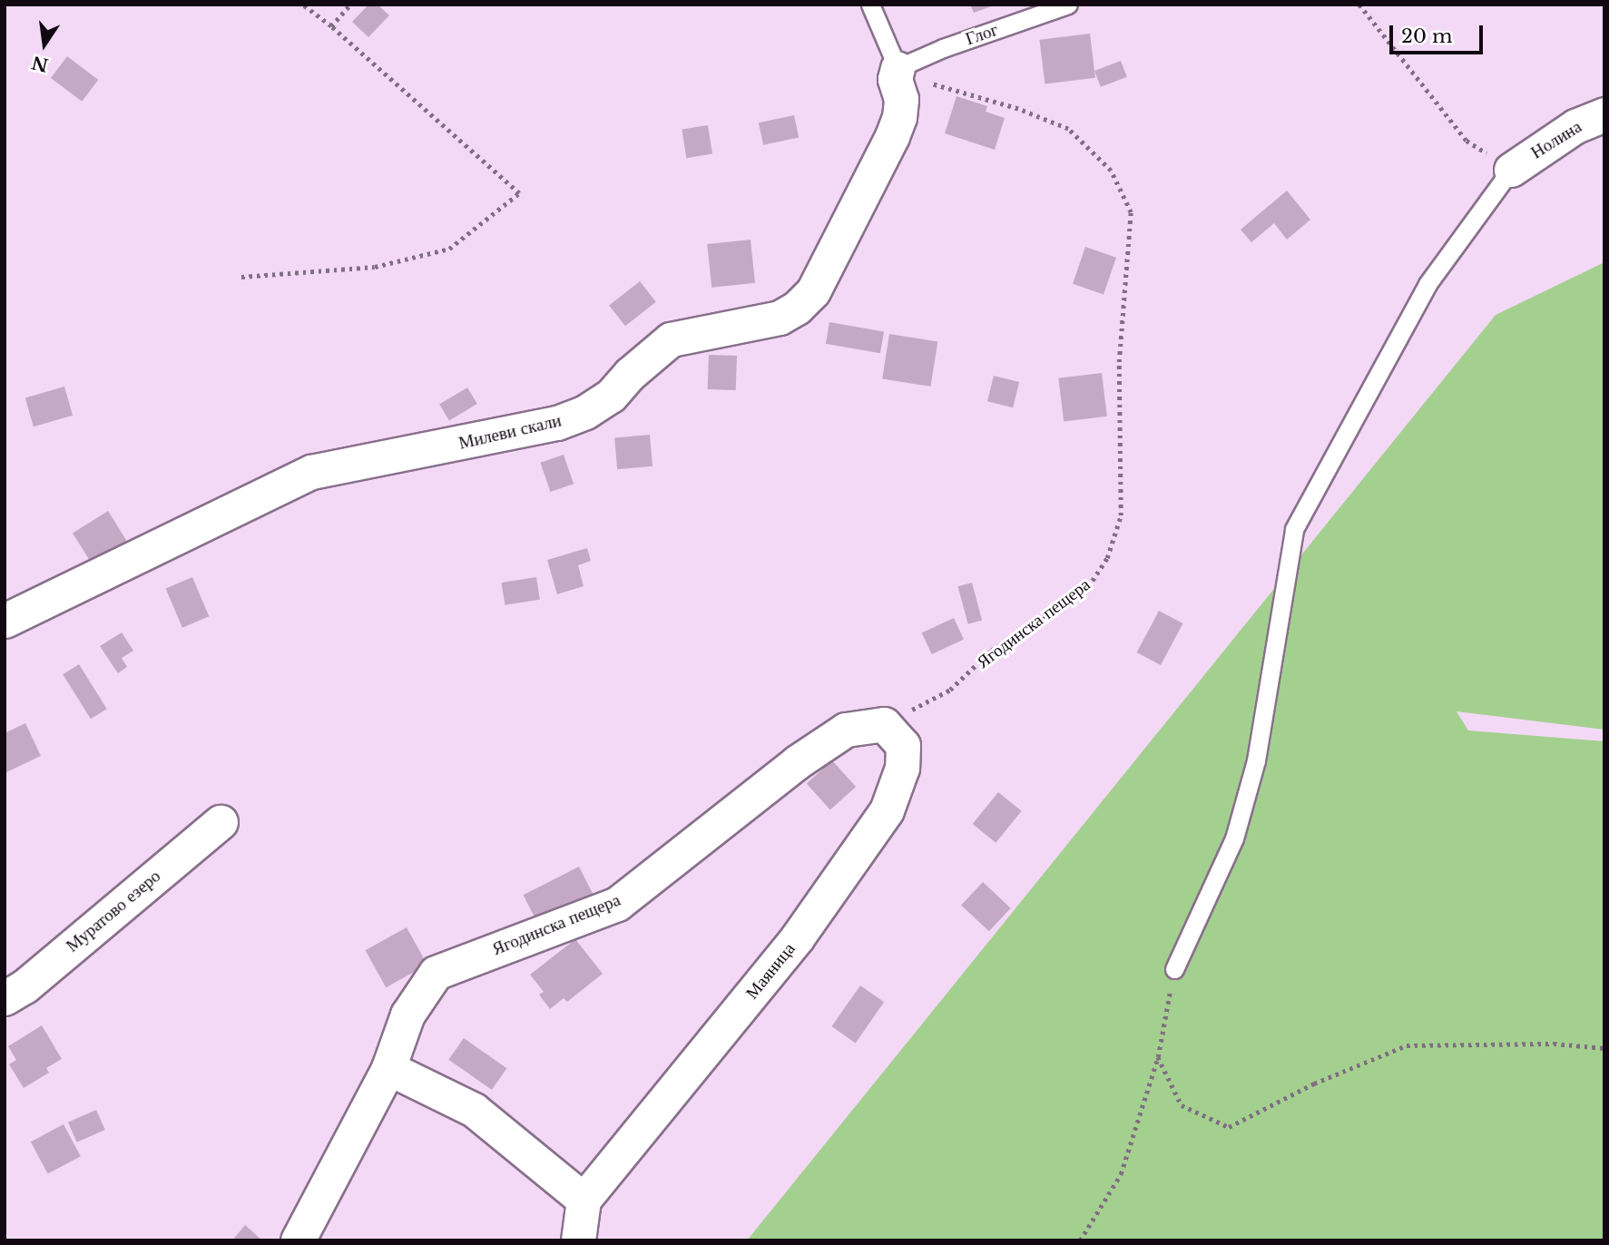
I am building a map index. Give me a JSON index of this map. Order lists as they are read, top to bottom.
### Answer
{
  "streets": {
    "street": [
      "Нолина",
      "Милеви скали",
      "Ягодинска пещера",
      "Муратово езеро",
      "Маяница"
    ],
    "lane": ["Глог"]
  },
  "crossings": [
    ["Глог", "Милеви скали"],
    ["Глог", "Ягодинска пещера"],
    ["Милеви скали", "Ягодинска пещера"],
    ["Ягодинска пещера", "Маяница"]
  ],
  "scale_bar": "20 m",
  "north": "bottom"
}
